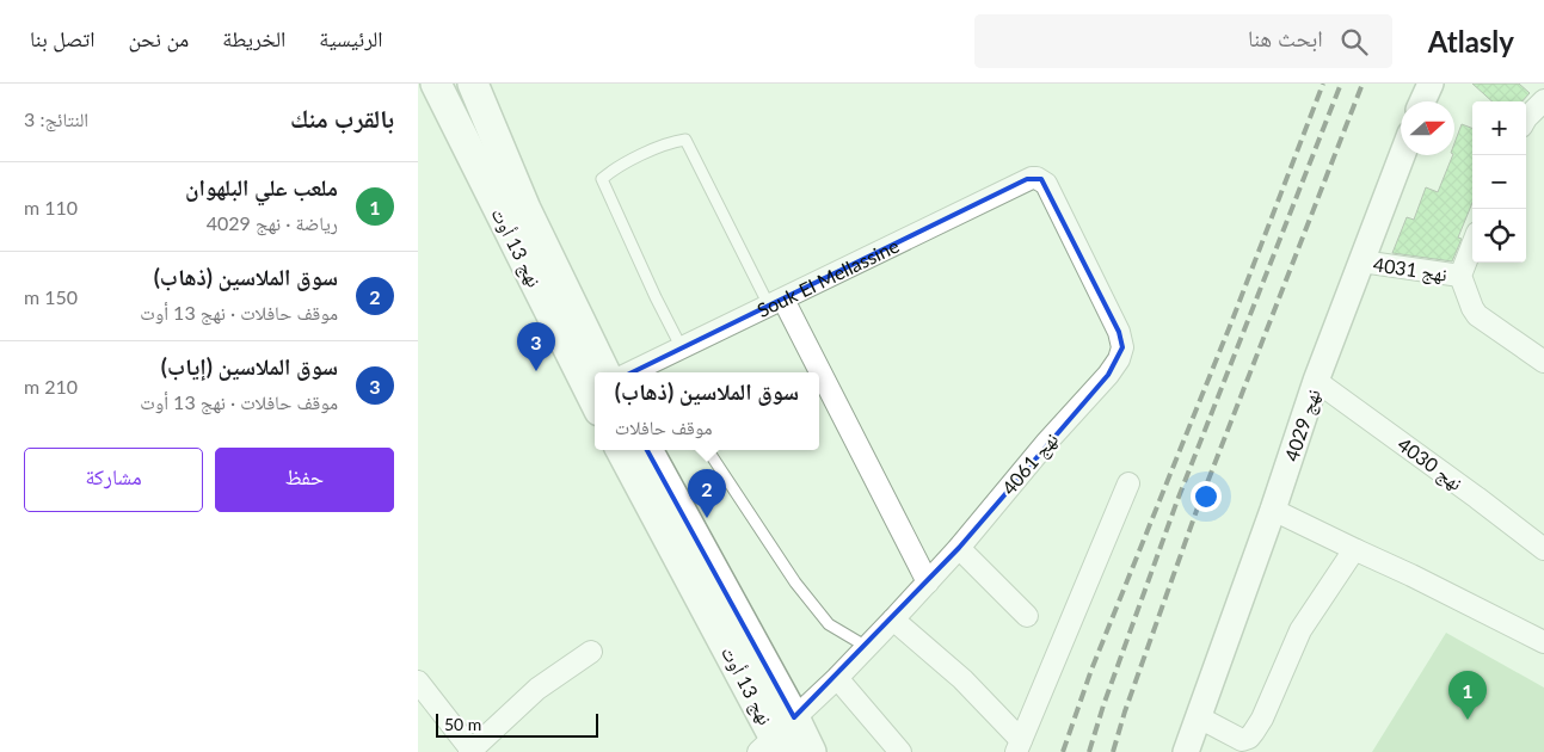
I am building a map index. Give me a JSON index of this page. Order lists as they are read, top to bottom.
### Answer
{
  "streets": {
    "main road": ["نهج 13 أوت"],
    "street": [
      "نهج 4031",
      "Souk El Mellassine",
      "نهج 4029",
      "نهج 4061",
      "نهج 4030"
    ]
  },
  "crossings": [
    ["نهج 13 أوت", "نهج 4061"],
    ["نهج 4031", "نهج 4029"],
    ["Souk El Mellassine", "نهج 4061"],
    ["نهج 4029", "نهج 4030"]
  ],
  "scale_bar": "50 m",
  "north": "right",
  "page": {
    "header": "Atlasly",
    "search": "ابحث هنا",
    "nav": [
      "الرئيسية",
      "الخريطة",
      "من نحن",
      "اتصل بنا"
    ],
    "heading": ["بالقرب منك", "النتائج: 3"],
    "map_buttons": ["+", "−"],
    "list": [
      {
        "mark": "1",
        "name": "ملعب علي البلهوان",
        "note": "رياضة · نهج 4029",
        "value": "110 m"
      },
      {
        "mark": "2",
        "name": "سوق الملاسين (ذهاب)",
        "note": "موقف حافلات · نهج 13 أوت",
        "value": "150 m"
      },
      {
        "mark": "3",
        "name": "سوق الملاسين (إياب)",
        "note": "موقف حافلات · نهج 13 أوت",
        "value": "210 m"
      }
    ],
    "pins": ["3", "2", "1"],
    "popup": ["سوق الملاسين (ذهاب)", "موقف حافلات"],
    "buttons": ["حفظ", "مشاركة"],
    "scale": "50 m"
  }
}
